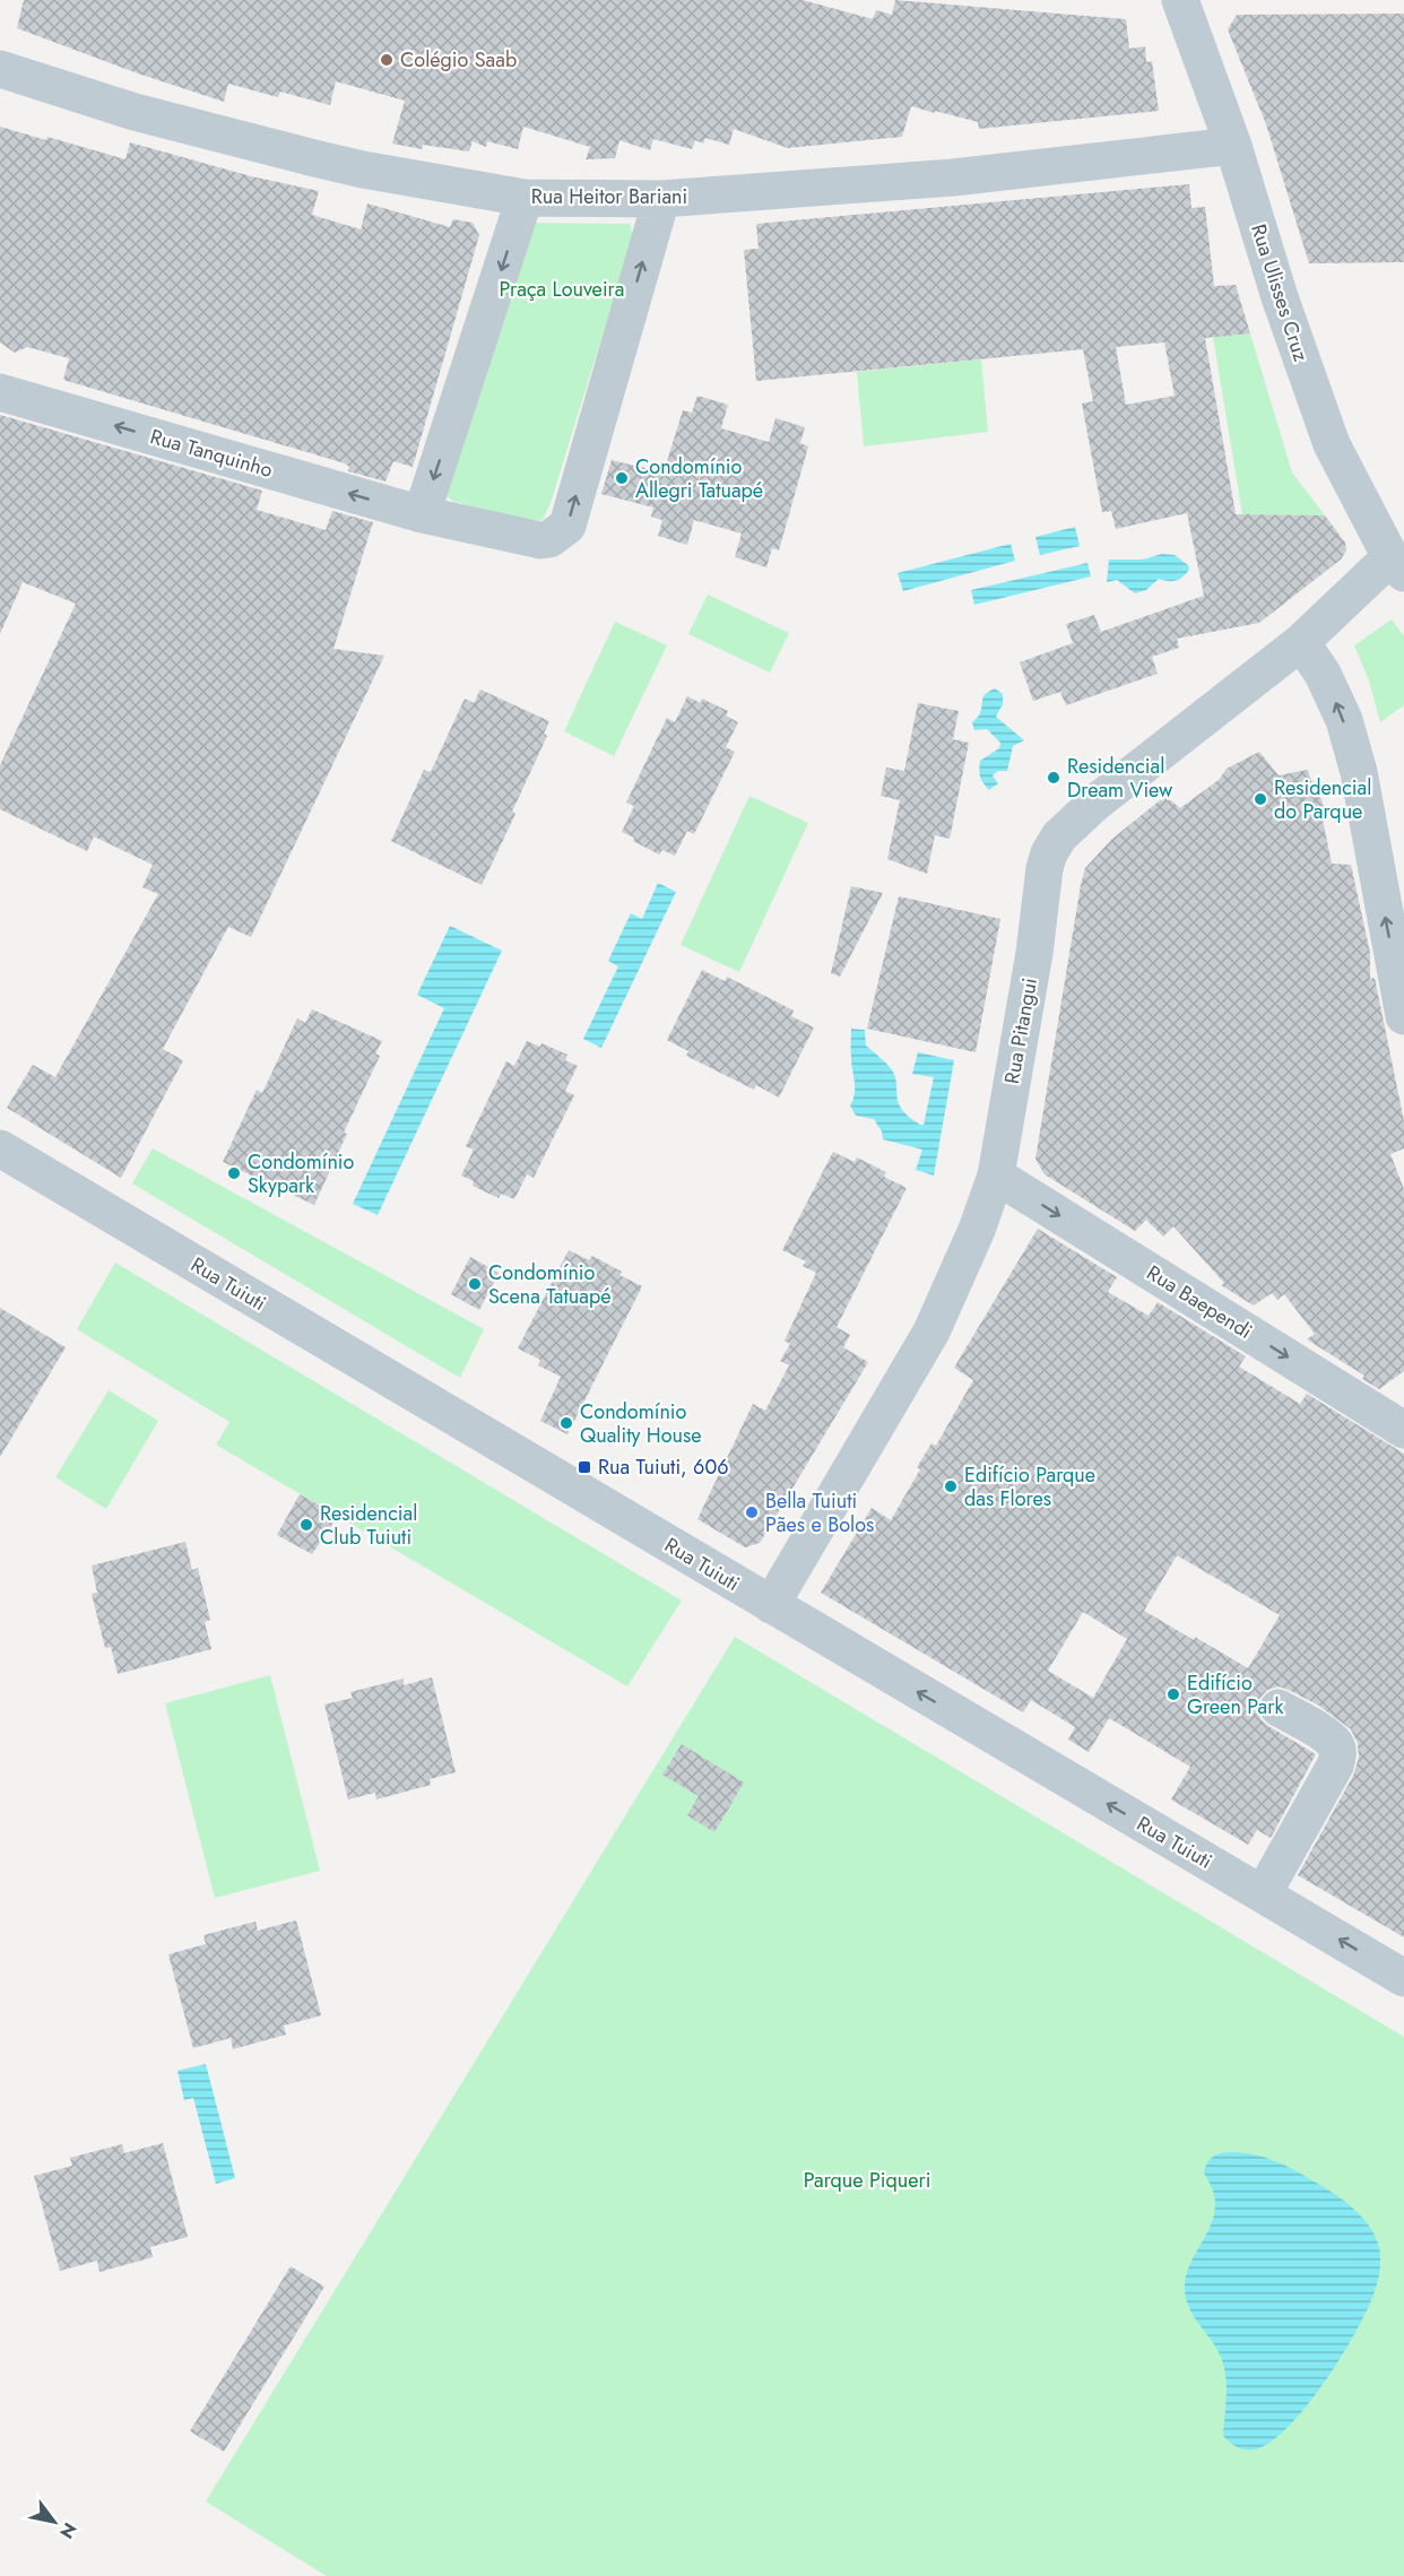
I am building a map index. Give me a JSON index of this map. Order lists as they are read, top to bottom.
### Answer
{
  "streets": {
    "street": [
      "Rua Heitor Bariani",
      "Rua Ulisses Cruz",
      "Rua Tanquinho",
      "Rua Pitangui",
      "Rua Tuiuti",
      "Rua Baependi"
    ]
  },
  "crossings": [
    ["Rua Heitor Bariani", "Rua Ulisses Cruz"],
    ["Rua Ulisses Cruz", "Rua Pitangui"],
    ["Rua Pitangui", "Rua Tuiuti"],
    ["Rua Pitangui", "Rua Baependi"]
  ],
  "one_way": ["Rua Tanquinho", "Rua Tuiuti", "Rua Baependi"],
  "parks": ["Praça Louveira", "Parque Piqueri"],
  "places": {
    "other": [
      "Colégio Saab",
      "Condomínio Allegri Tatuapé",
      "Residencial Dream View",
      "Residencial do Parque",
      "Condomínio Skypark",
      "Condomínio Scena Tatuapé",
      "Condomínio Quality House",
      "Edifício Parque das Flores",
      "Bella Tuiuti Pães e Bolos",
      "Residencial Club Tuiuti",
      "Edifício Green Park"
    ],
    "transit": ["Rua Tuiuti, 606"]
  },
  "north": "bottom right"
}
